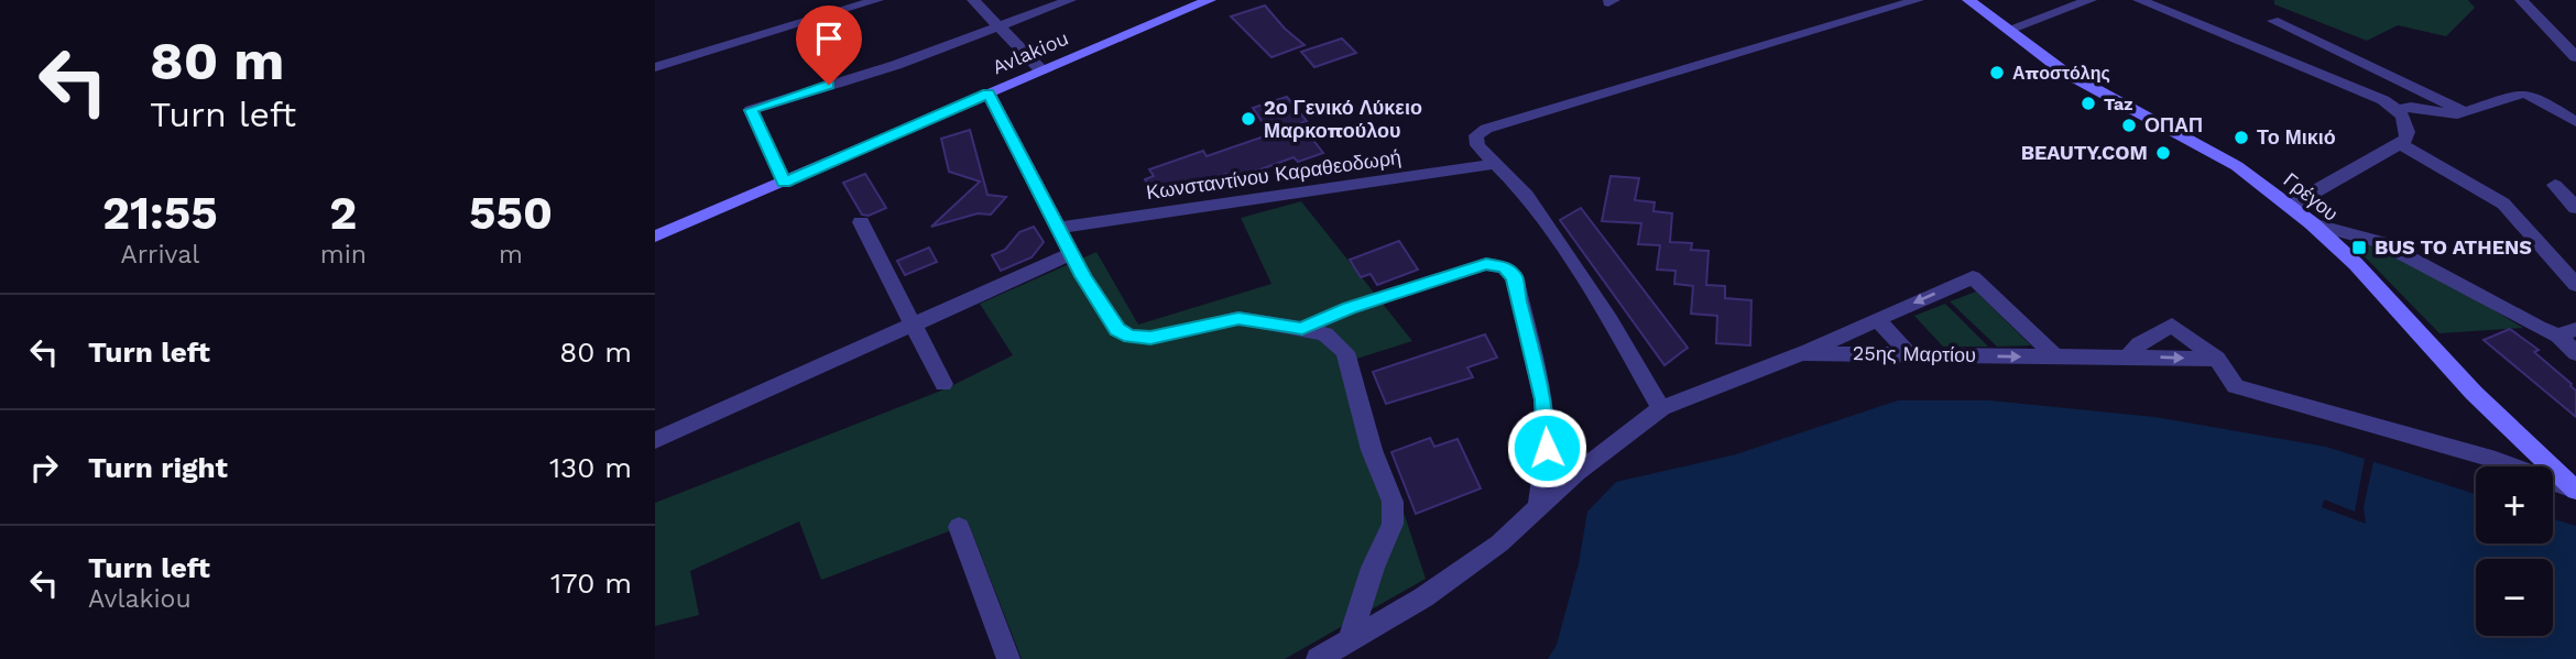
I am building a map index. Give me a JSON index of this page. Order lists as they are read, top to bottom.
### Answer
{
  "streets": {
    "main road": ["Avlakiou", "Γρέγου"],
    "street": ["Κωνσταντίνου Καραθεοδωρή", "25ης Μαρτίου"]
  },
  "places": {
    "other": [
      "Αποστόλης",
      "Taz",
      "2ο Γενικό Λύκειο Μαρκοπούλου",
      "ΟΠΑΠ",
      "Το Μικιό",
      "BEAUTY.COM"
    ],
    "transit": ["BUS TO ATHENS"]
  },
  "page": {
    "turn": ["80 m", "Turn left"],
    "eta": [
      "21:55",
      "Arrival",
      "2",
      "min",
      "550",
      "m"
    ],
    "list": [
      {
        "name": "Turn left",
        "value": "80 m"
      },
      {
        "name": "Turn right",
        "value": "130 m"
      },
      {
        "name": "Turn left",
        "note": "Avlakiou",
        "value": "170 m"
      }
    ],
    "map_buttons": ["+", "−"]
  }
}
